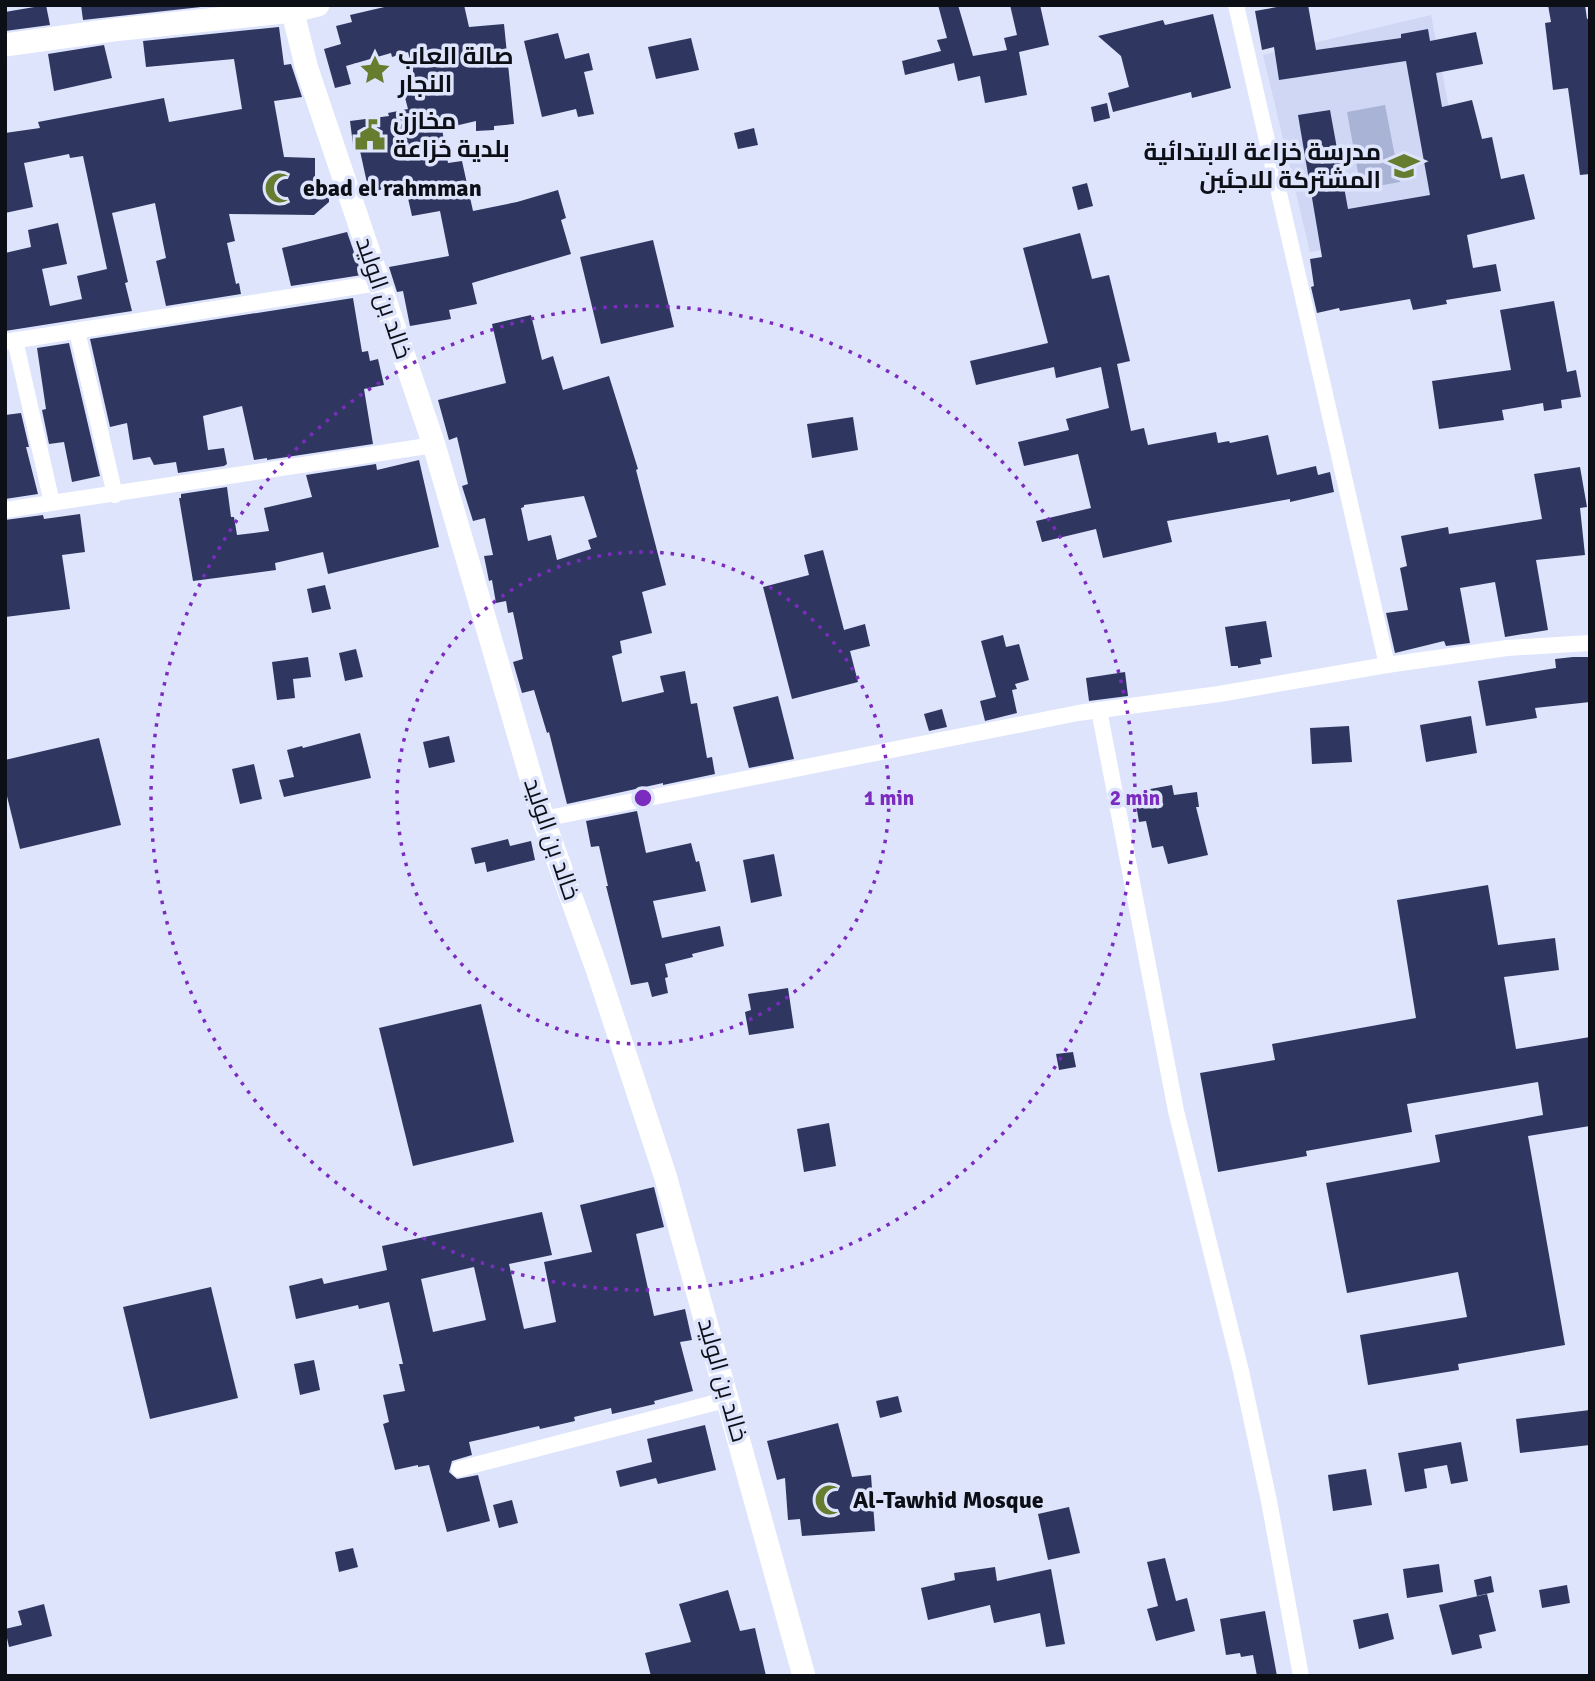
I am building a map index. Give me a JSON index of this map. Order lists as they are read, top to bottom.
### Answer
{
  "streets": {
    "main road": ["خالد بن الوليد"]
  },
  "places": {
    "place": ["صالة العاب النجار"],
    "public building": ["مخازن بلدية خزاعة"],
    "school or university": ["مدرسة خزاعة الابتدائية المشتركة للاجئين"],
    "mosque": ["ebad el rahmman", "Al-Tawhid Mosque"]
  },
  "rings": ["1 min", "2 min"]
}
